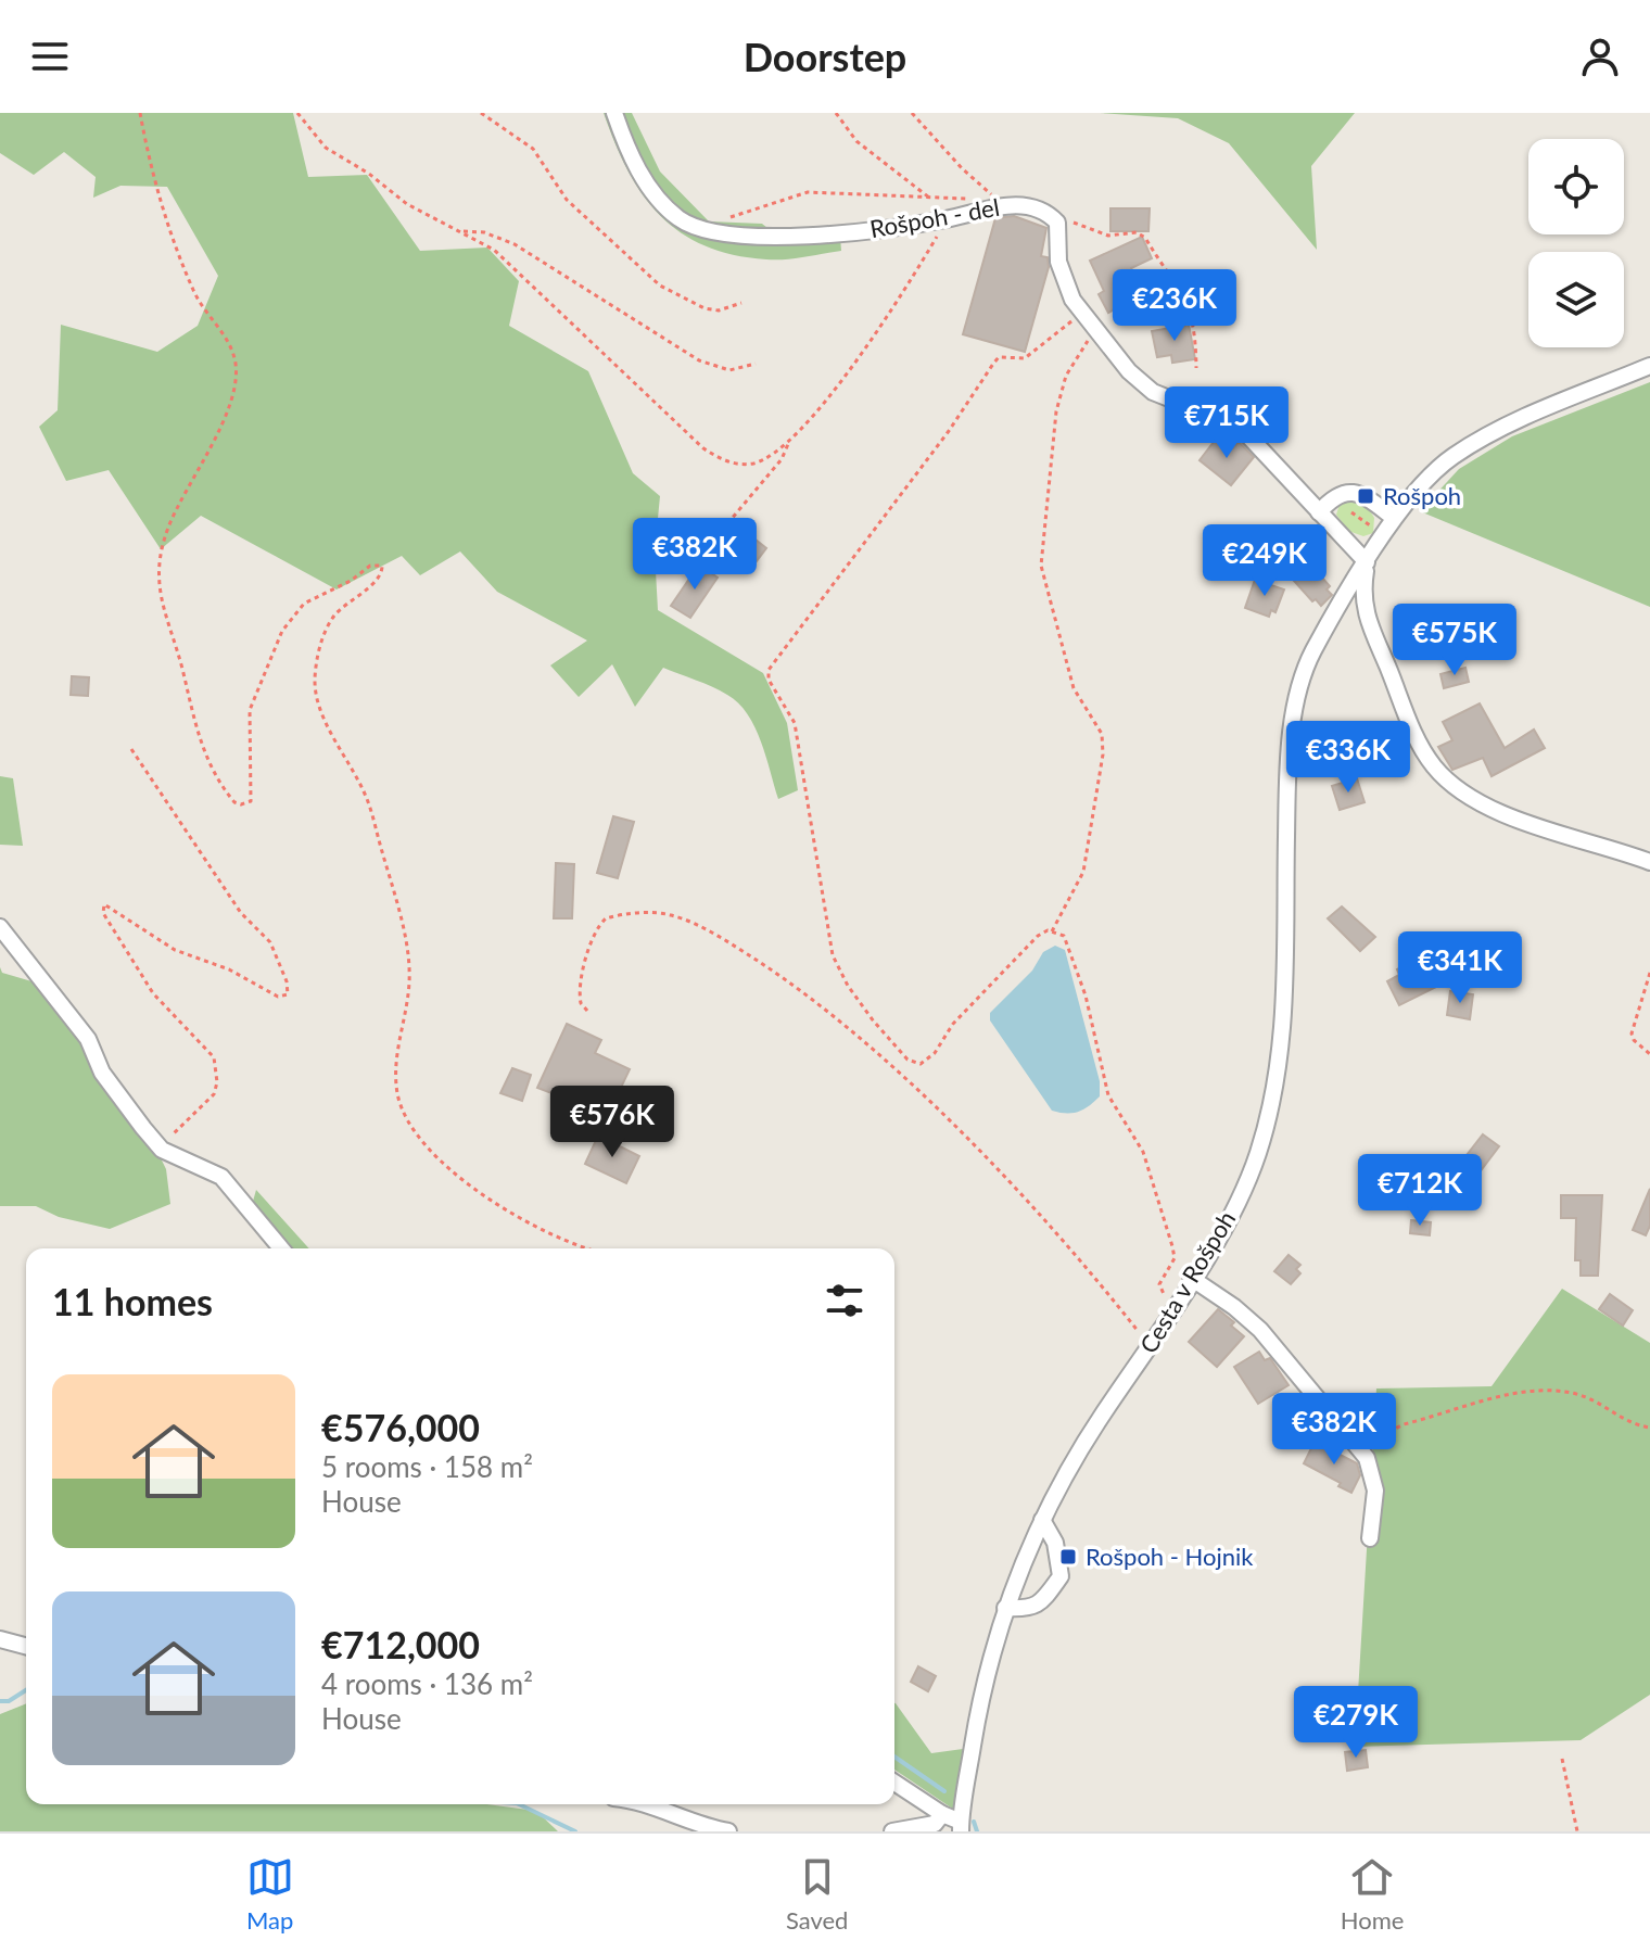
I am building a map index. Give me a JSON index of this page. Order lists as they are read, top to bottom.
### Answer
{
  "streets": {
    "street": ["Rošpoh - del", "Cesta v Rošpoh"]
  },
  "places": {
    "transit": ["Rošpoh", "Rošpoh - Hojnik"]
  },
  "page": {
    "header": "Doorstep",
    "price": [
      "€236K",
      "€715K",
      "€382K",
      "€249K",
      "€575K",
      "€336K",
      "€341K",
      "€576K",
      "€712K",
      "€382K",
      "€279K"
    ],
    "heading": "11 homes",
    "list": [
      {
        "name": "€576,000",
        "note": "5 rooms · 158 m² · House"
      },
      {
        "name": "€712,000",
        "note": "4 rooms · 136 m² · House"
      }
    ],
    "tabs": ["Map", "Saved", "Home"]
  }
}
